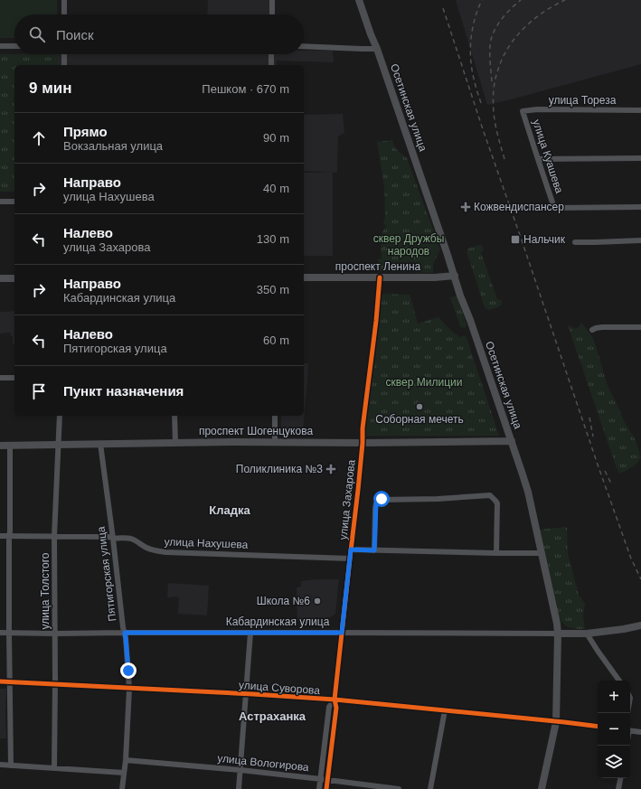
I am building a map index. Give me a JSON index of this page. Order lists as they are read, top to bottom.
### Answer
{
  "streets": {
    "main road": [
      "Осетинская улица",
      "проспект Ленина",
      "проспект Шогенцукова",
      "Кабардинская улица"
    ],
    "street": [
      "улица Тореза",
      "улица Куашева",
      "улица Захарова",
      "улица Нахушева",
      "Пятигорская улица",
      "улица Толстого",
      "улица Суворова",
      "улица Вологирова"
    ]
  },
  "crossings": [
    ["улица Тореза", "улица Куашева"],
    ["Осетинская улица", "проспект Ленина"],
    ["Осетинская улица", "проспект Шогенцукова"],
    ["Осетинская улица", "Кабардинская улица"],
    ["Осетинская улица", "улица Суворова"],
    ["проспект Ленина", "улица Захарова"],
    ["проспект Шогенцукова", "улица Захарова"],
    ["проспект Шогенцукова", "Пятигорская улица"],
    ["проспект Шогенцукова", "улица Толстого"],
    ["улица Захарова", "улица Нахушева"],
    ["улица Захарова", "Кабардинская улица"],
    ["улица Захарова", "улица Суворова"],
    ["улица Захарова", "улица Вологирова"],
    ["улица Нахушева", "Пятигорская улица"],
    ["улица Нахушева", "улица Толстого"],
    ["Пятигорская улица", "Кабардинская улица"],
    ["Пятигорская улица", "улица Суворова"],
    ["Пятигорская улица", "улица Вологирова"],
    ["улица Толстого", "Кабардинская улица"],
    ["улица Толстого", "улица Суворова"]
  ],
  "districts": ["Кладка", "Астраханка"],
  "parks": ["сквер Дружбы народов", "сквер Милиции"],
  "places": {
    "health": ["Кожвендиспансер", "Поликлиника №3"],
    "transit": ["Нальчик"],
    "other": ["Соборная мечеть", "Школа №6"]
  },
  "page": {
    "search": "Поиск",
    "heading": ["9 мин", "Пешком · 670 m"],
    "list": [
      ["Прямо", "Вокзальная улица", "90 m"],
      ["Направо", "улица Нахушева", "40 m"],
      ["Налево", "улица Захарова", "130 m"],
      ["Направо", "Кабардинская улица", "350 m"],
      ["Налево", "Пятигорская улица", "60 m"],
      "Пункт назначения"
    ],
    "map_buttons": ["+", "−"]
  }
}
